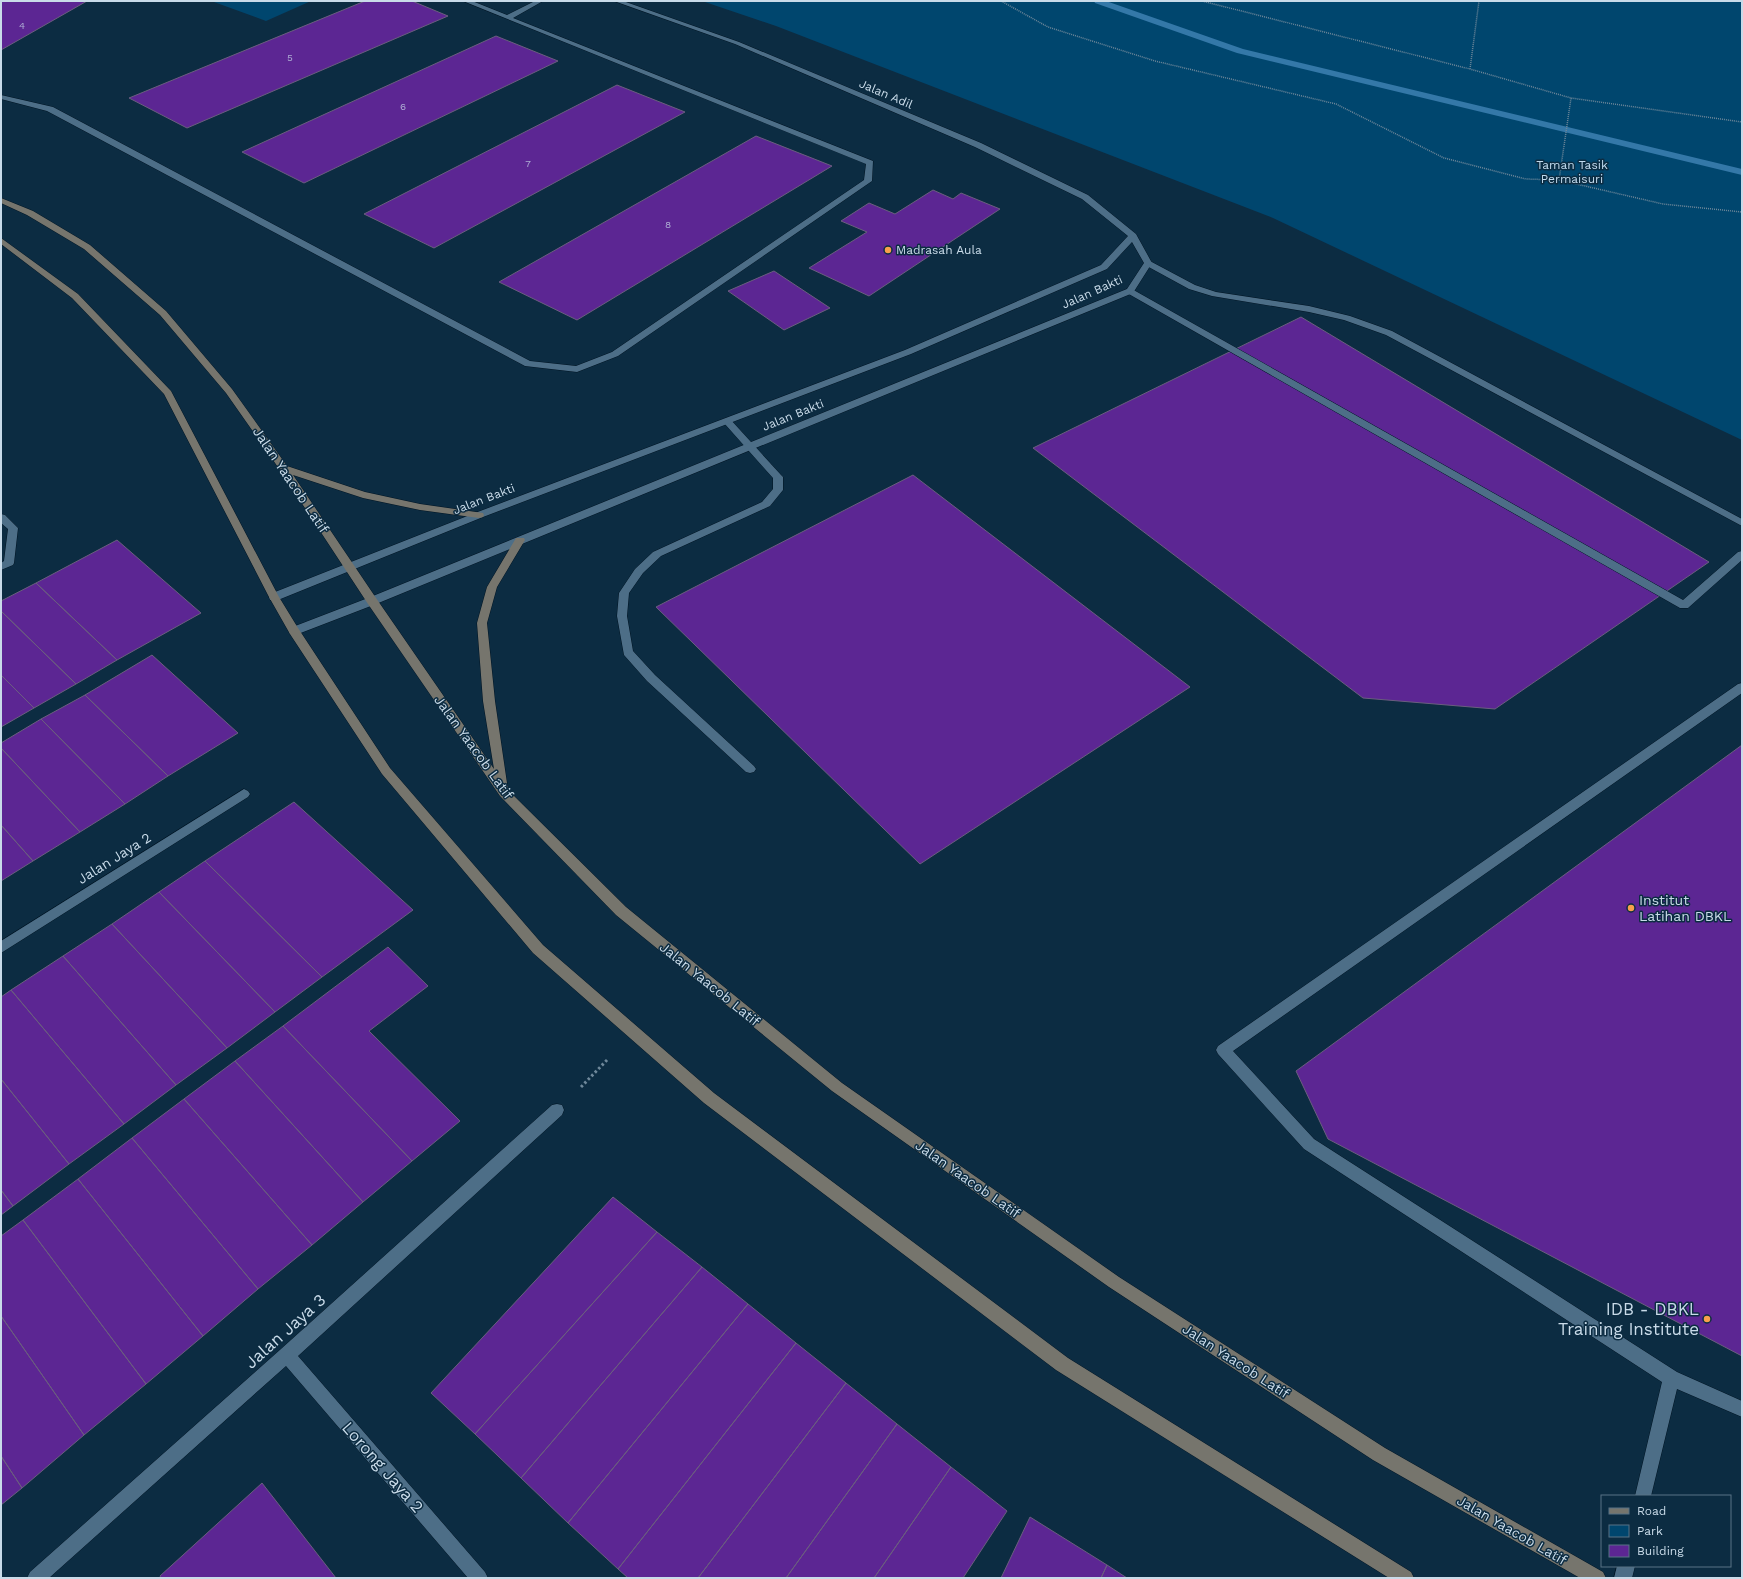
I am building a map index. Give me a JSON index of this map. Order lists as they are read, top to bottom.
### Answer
{
  "streets": {
    "street": [
      "Jalan Adil",
      "Jalan Bakti",
      "Jalan Yaacob Latif",
      "Jalan Jaya 2",
      "Jalan Jaya 3",
      "Lorong Jaya 2"
    ]
  },
  "crossings": [
    ["Jalan Adil", "Jalan Bakti"],
    ["Jalan Bakti", "Jalan Yaacob Latif"],
    ["Jalan Jaya 3", "Lorong Jaya 2"]
  ],
  "parks": ["Taman Tasik Permaisuri"],
  "places": ["Madrasah Aula", "Institut Latihan DBKL", "IDB - DBKL Training Institute"],
  "house_numbers": [
    "4",
    "5",
    "6",
    "7",
    "8"
  ],
  "legend": ["Road", "Park", "Building"]
}
